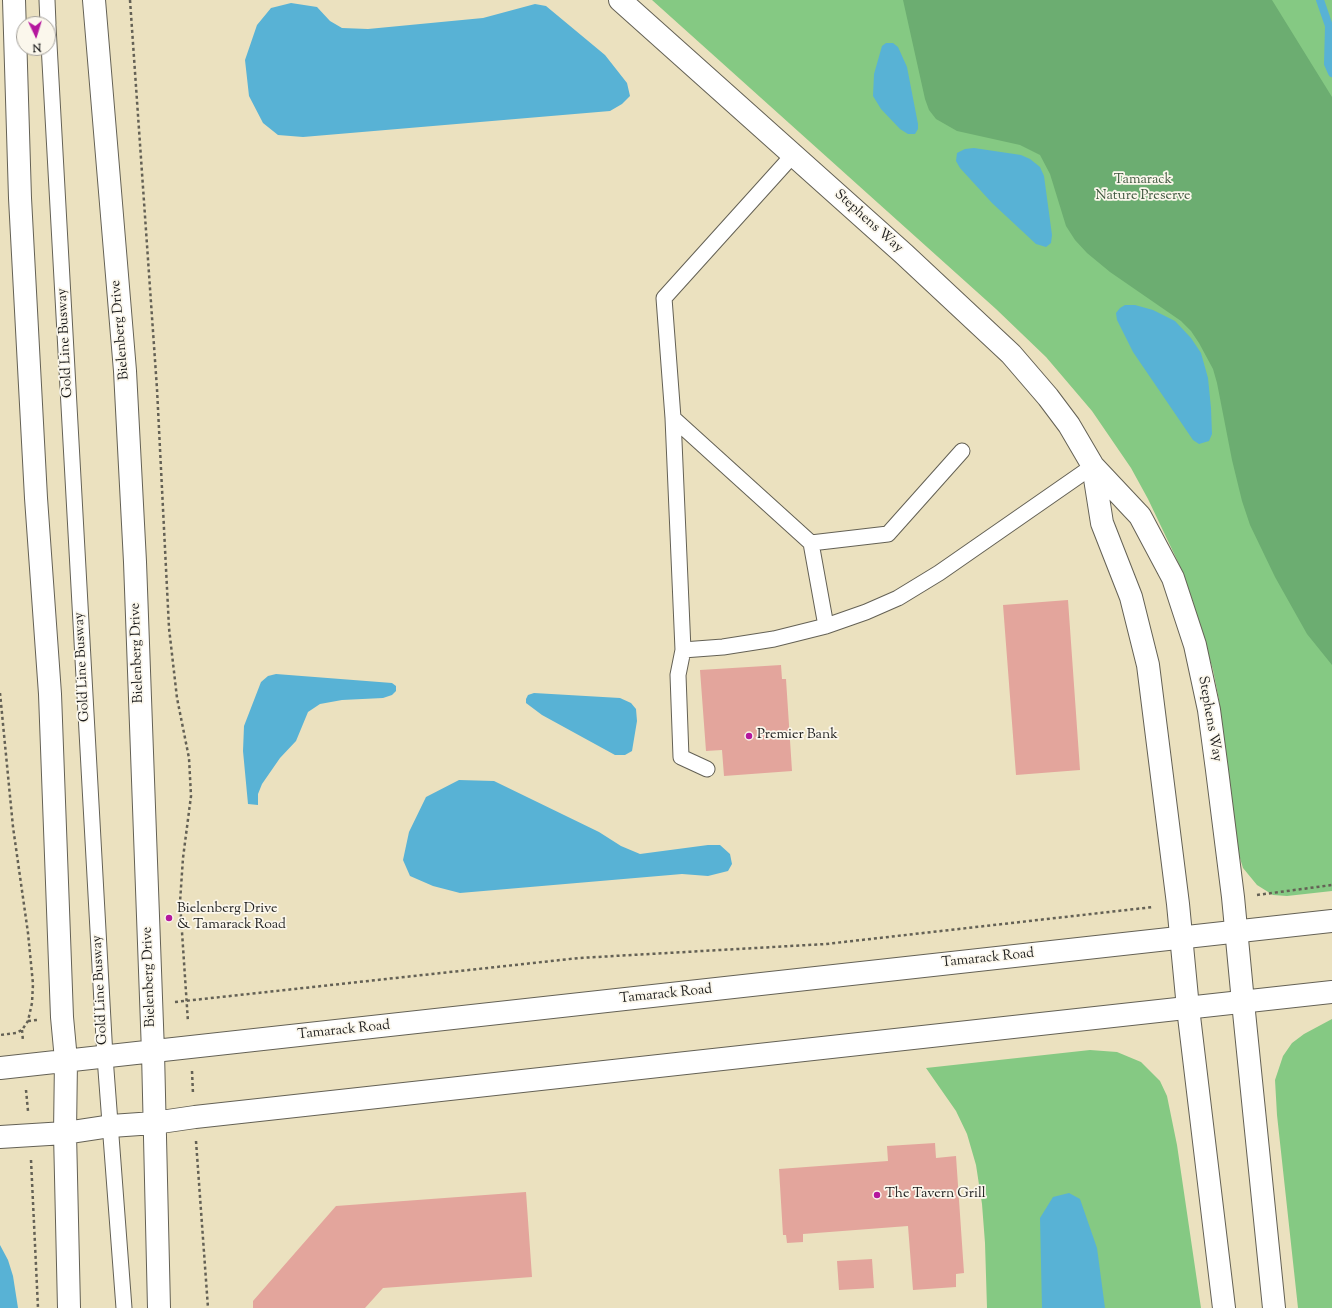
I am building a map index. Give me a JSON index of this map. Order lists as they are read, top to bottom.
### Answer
{
  "streets": {
    "main road": ["Stephens Way", "Bielenberg Drive", "Tamarack Road"],
    "lane": ["Gold Line Busway"]
  },
  "crossings": [
    ["Stephens Way", "Tamarack Road"],
    ["Bielenberg Drive", "Tamarack Road"],
    ["Gold Line Busway", "Tamarack Road"]
  ],
  "parks": ["Tamarack Nature Preserve"],
  "places": ["Premier Bank", "Bielenberg Drive & Tamarack Road", "The Tavern Grill"],
  "north": "bottom"
}
